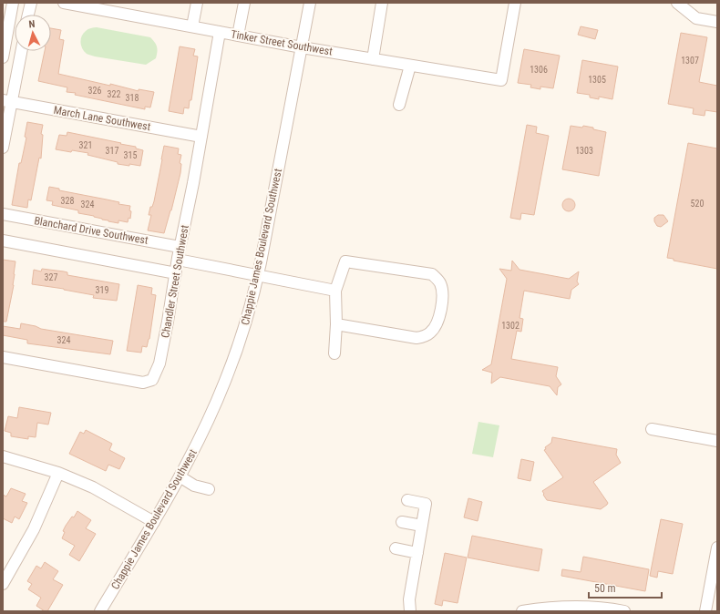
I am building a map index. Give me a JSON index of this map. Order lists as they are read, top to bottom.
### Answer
{
  "streets": {
    "street": [
      "Tinker Street Southwest",
      "March Lane Southwest",
      "Blanchard Drive Southwest",
      "Chappie James Boulevard Southwest",
      "Chandler Street Southwest"
    ]
  },
  "crossings": [
    ["Tinker Street Southwest", "Chappie James Boulevard Southwest"],
    ["Tinker Street Southwest", "Chandler Street Southwest"],
    ["March Lane Southwest", "Chandler Street Southwest"],
    ["Blanchard Drive Southwest", "Chandler Street Southwest"]
  ],
  "house_numbers": [
    "1307",
    "1306",
    "1305",
    "326",
    "322",
    "318",
    "321",
    "317",
    "1303",
    "315",
    "328",
    "520",
    "324",
    "327",
    "319",
    "1302",
    "324"
  ],
  "scale_bar": "50 m",
  "north": "top"
}
